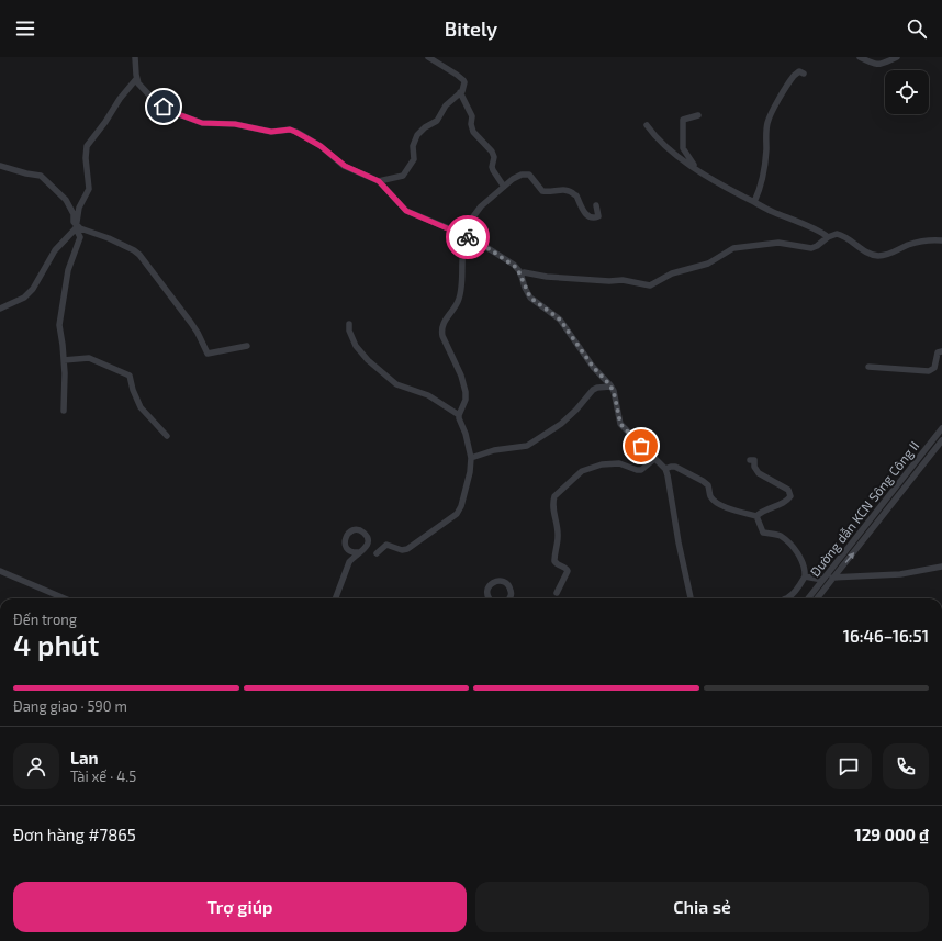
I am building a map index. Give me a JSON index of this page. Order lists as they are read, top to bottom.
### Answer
{
  "streets": {
    "street": ["Đường dẫn KCN Sông Công II"]
  },
  "page": {
    "header": "Bitely",
    "heading": ["4 phút", "Đến trong", "16:46–16:51"],
    "panel": [
      "Lan",
      "Tài xế · 4.5",
      "Đơn hàng #7865",
      "129 000 ₫"
    ],
    "bar": "Đang giao · 590 m",
    "buttons": ["Trợ giúp", "Chia sẻ"]
  }
}
